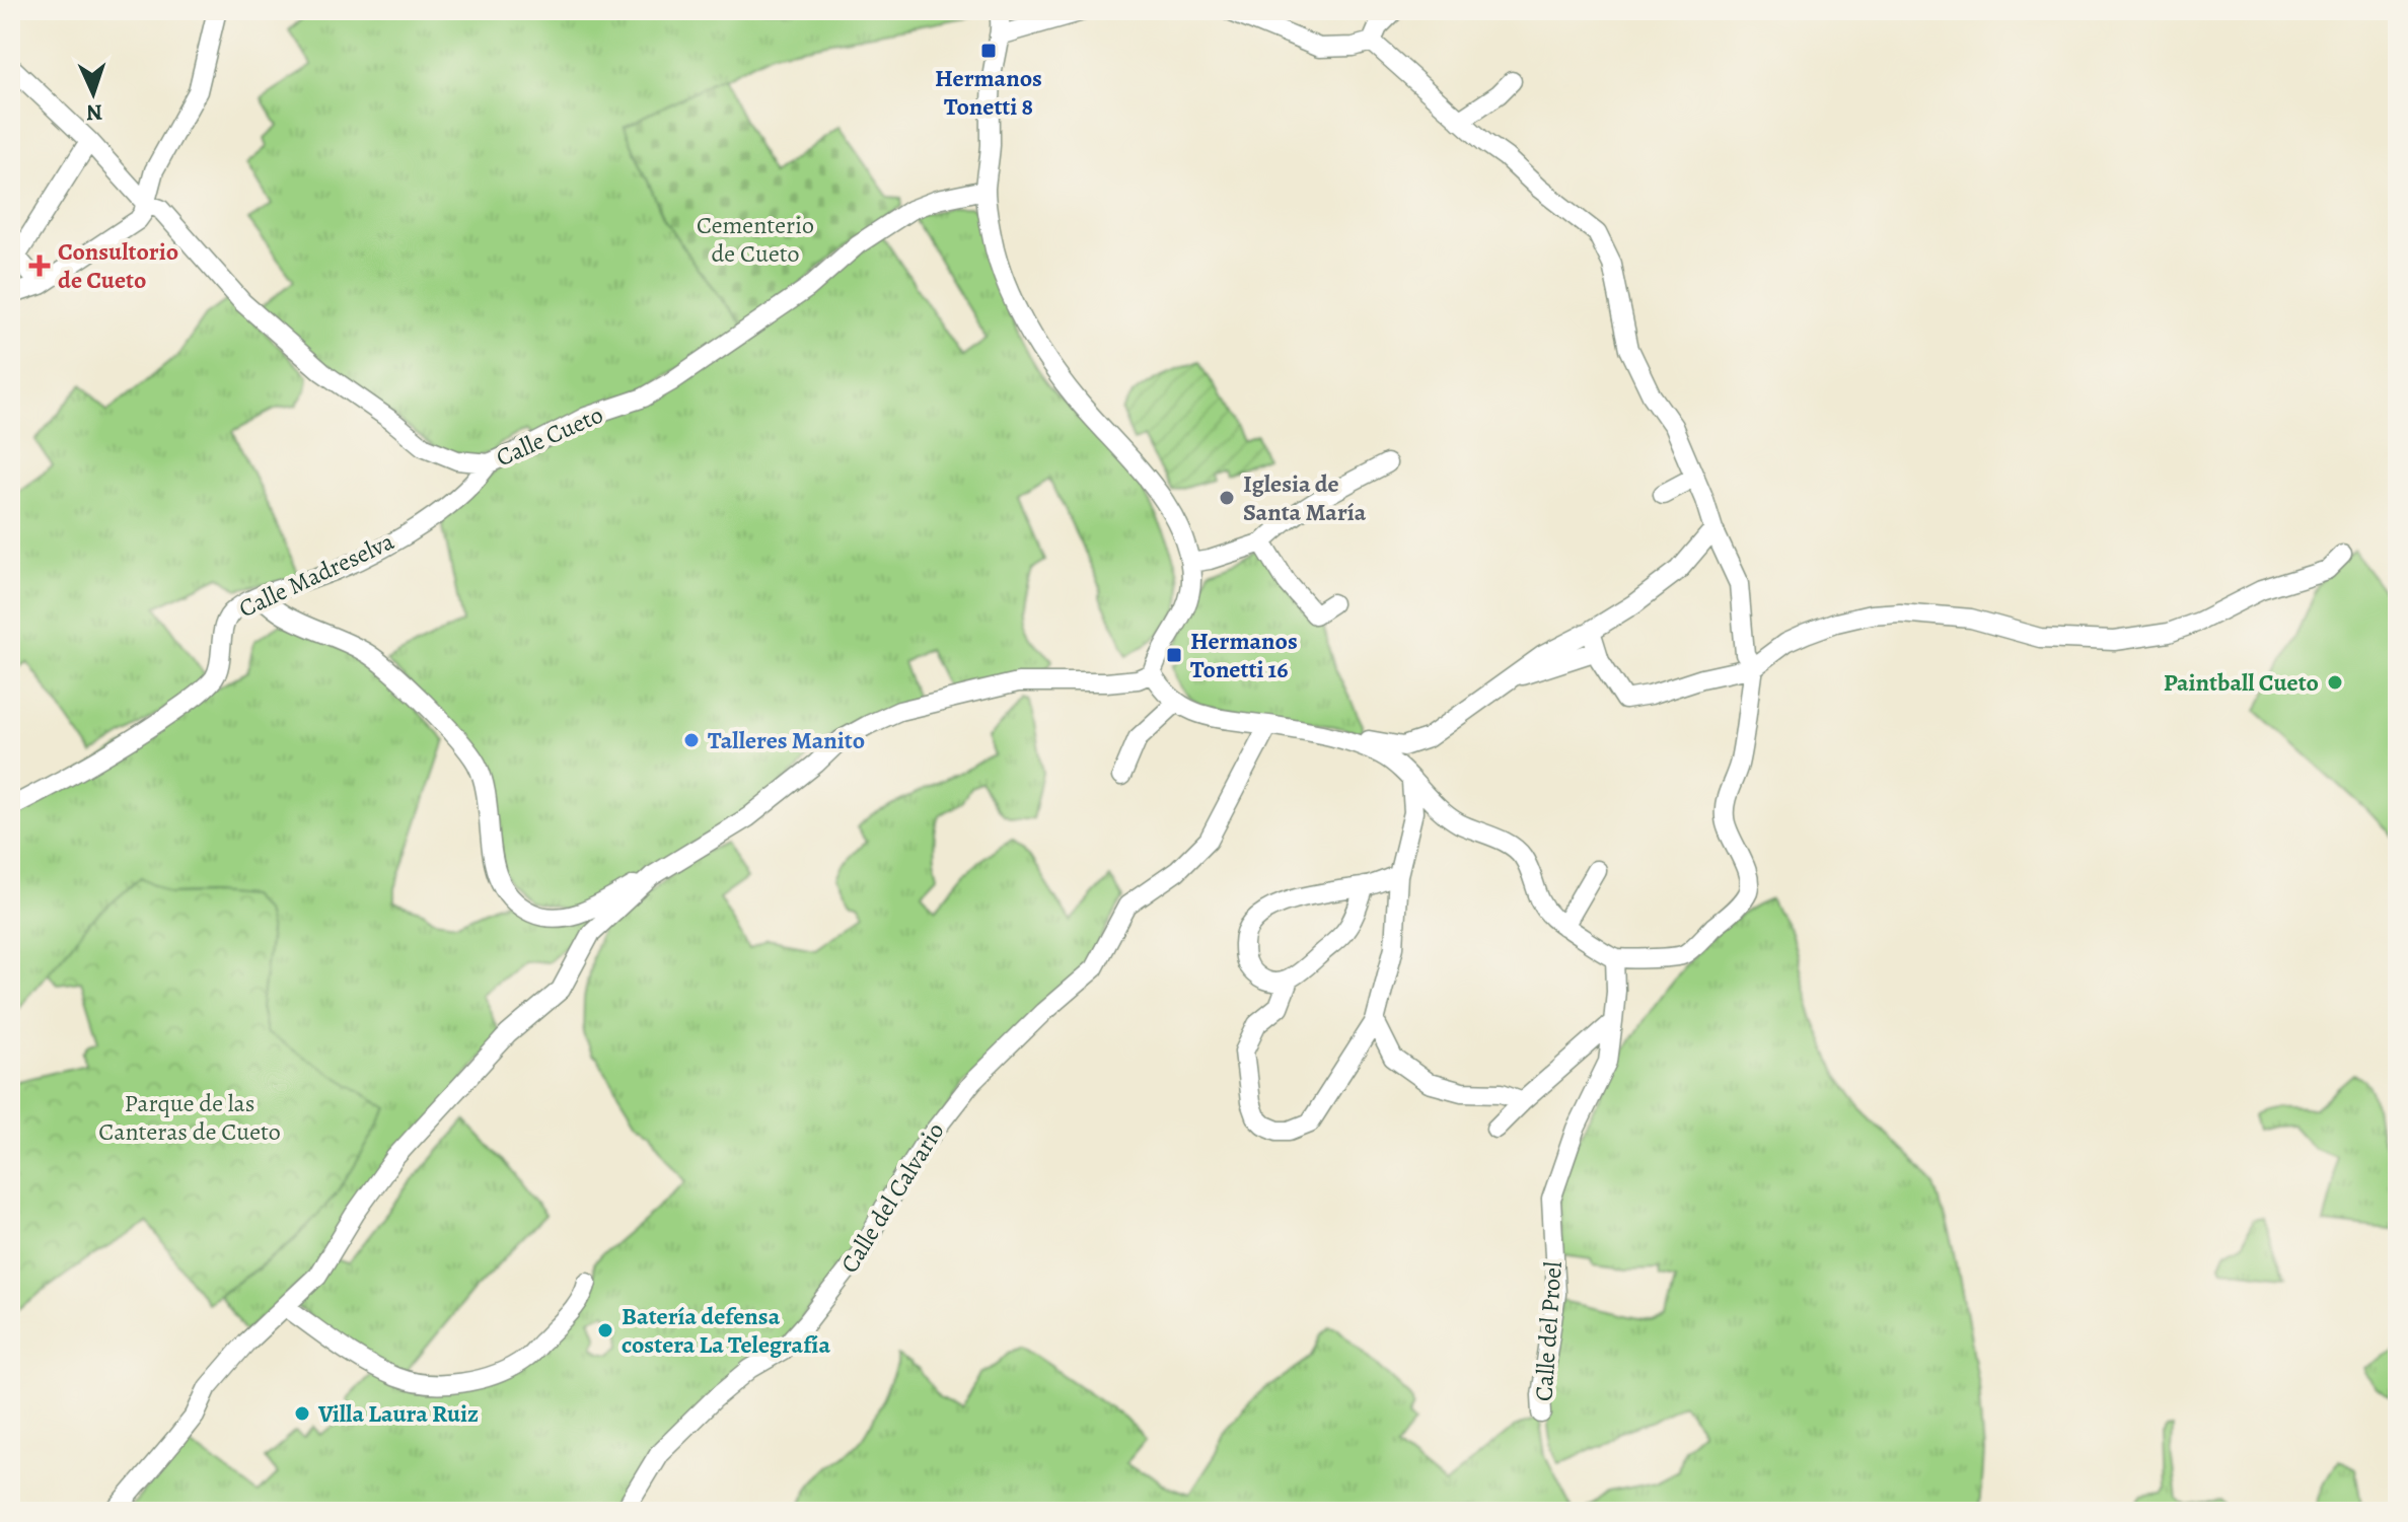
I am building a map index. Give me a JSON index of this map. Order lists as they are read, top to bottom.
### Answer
{
  "streets": {
    "street": [
      "Calle Cueto",
      "Calle Madreselva",
      "Calle del Calvario",
      "Calle del Proel"
    ]
  },
  "crossings": [
    ["Calle Cueto", "Calle Madreselva"]
  ],
  "parks": ["Cementerio de Cueto", "Parque de las Canteras de Cueto"],
  "places": {
    "transit": ["Hermanos Tonetti 8", "Hermanos Tonetti 16"],
    "health": ["Consultorio de Cueto"],
    "other": [
      "Iglesia de Santa María",
      "Paintball Cueto",
      "Talleres Manito",
      "Batería defensa costera La Telegrafía",
      "Villa Laura Ruiz"
    ]
  },
  "north": "bottom"
}
